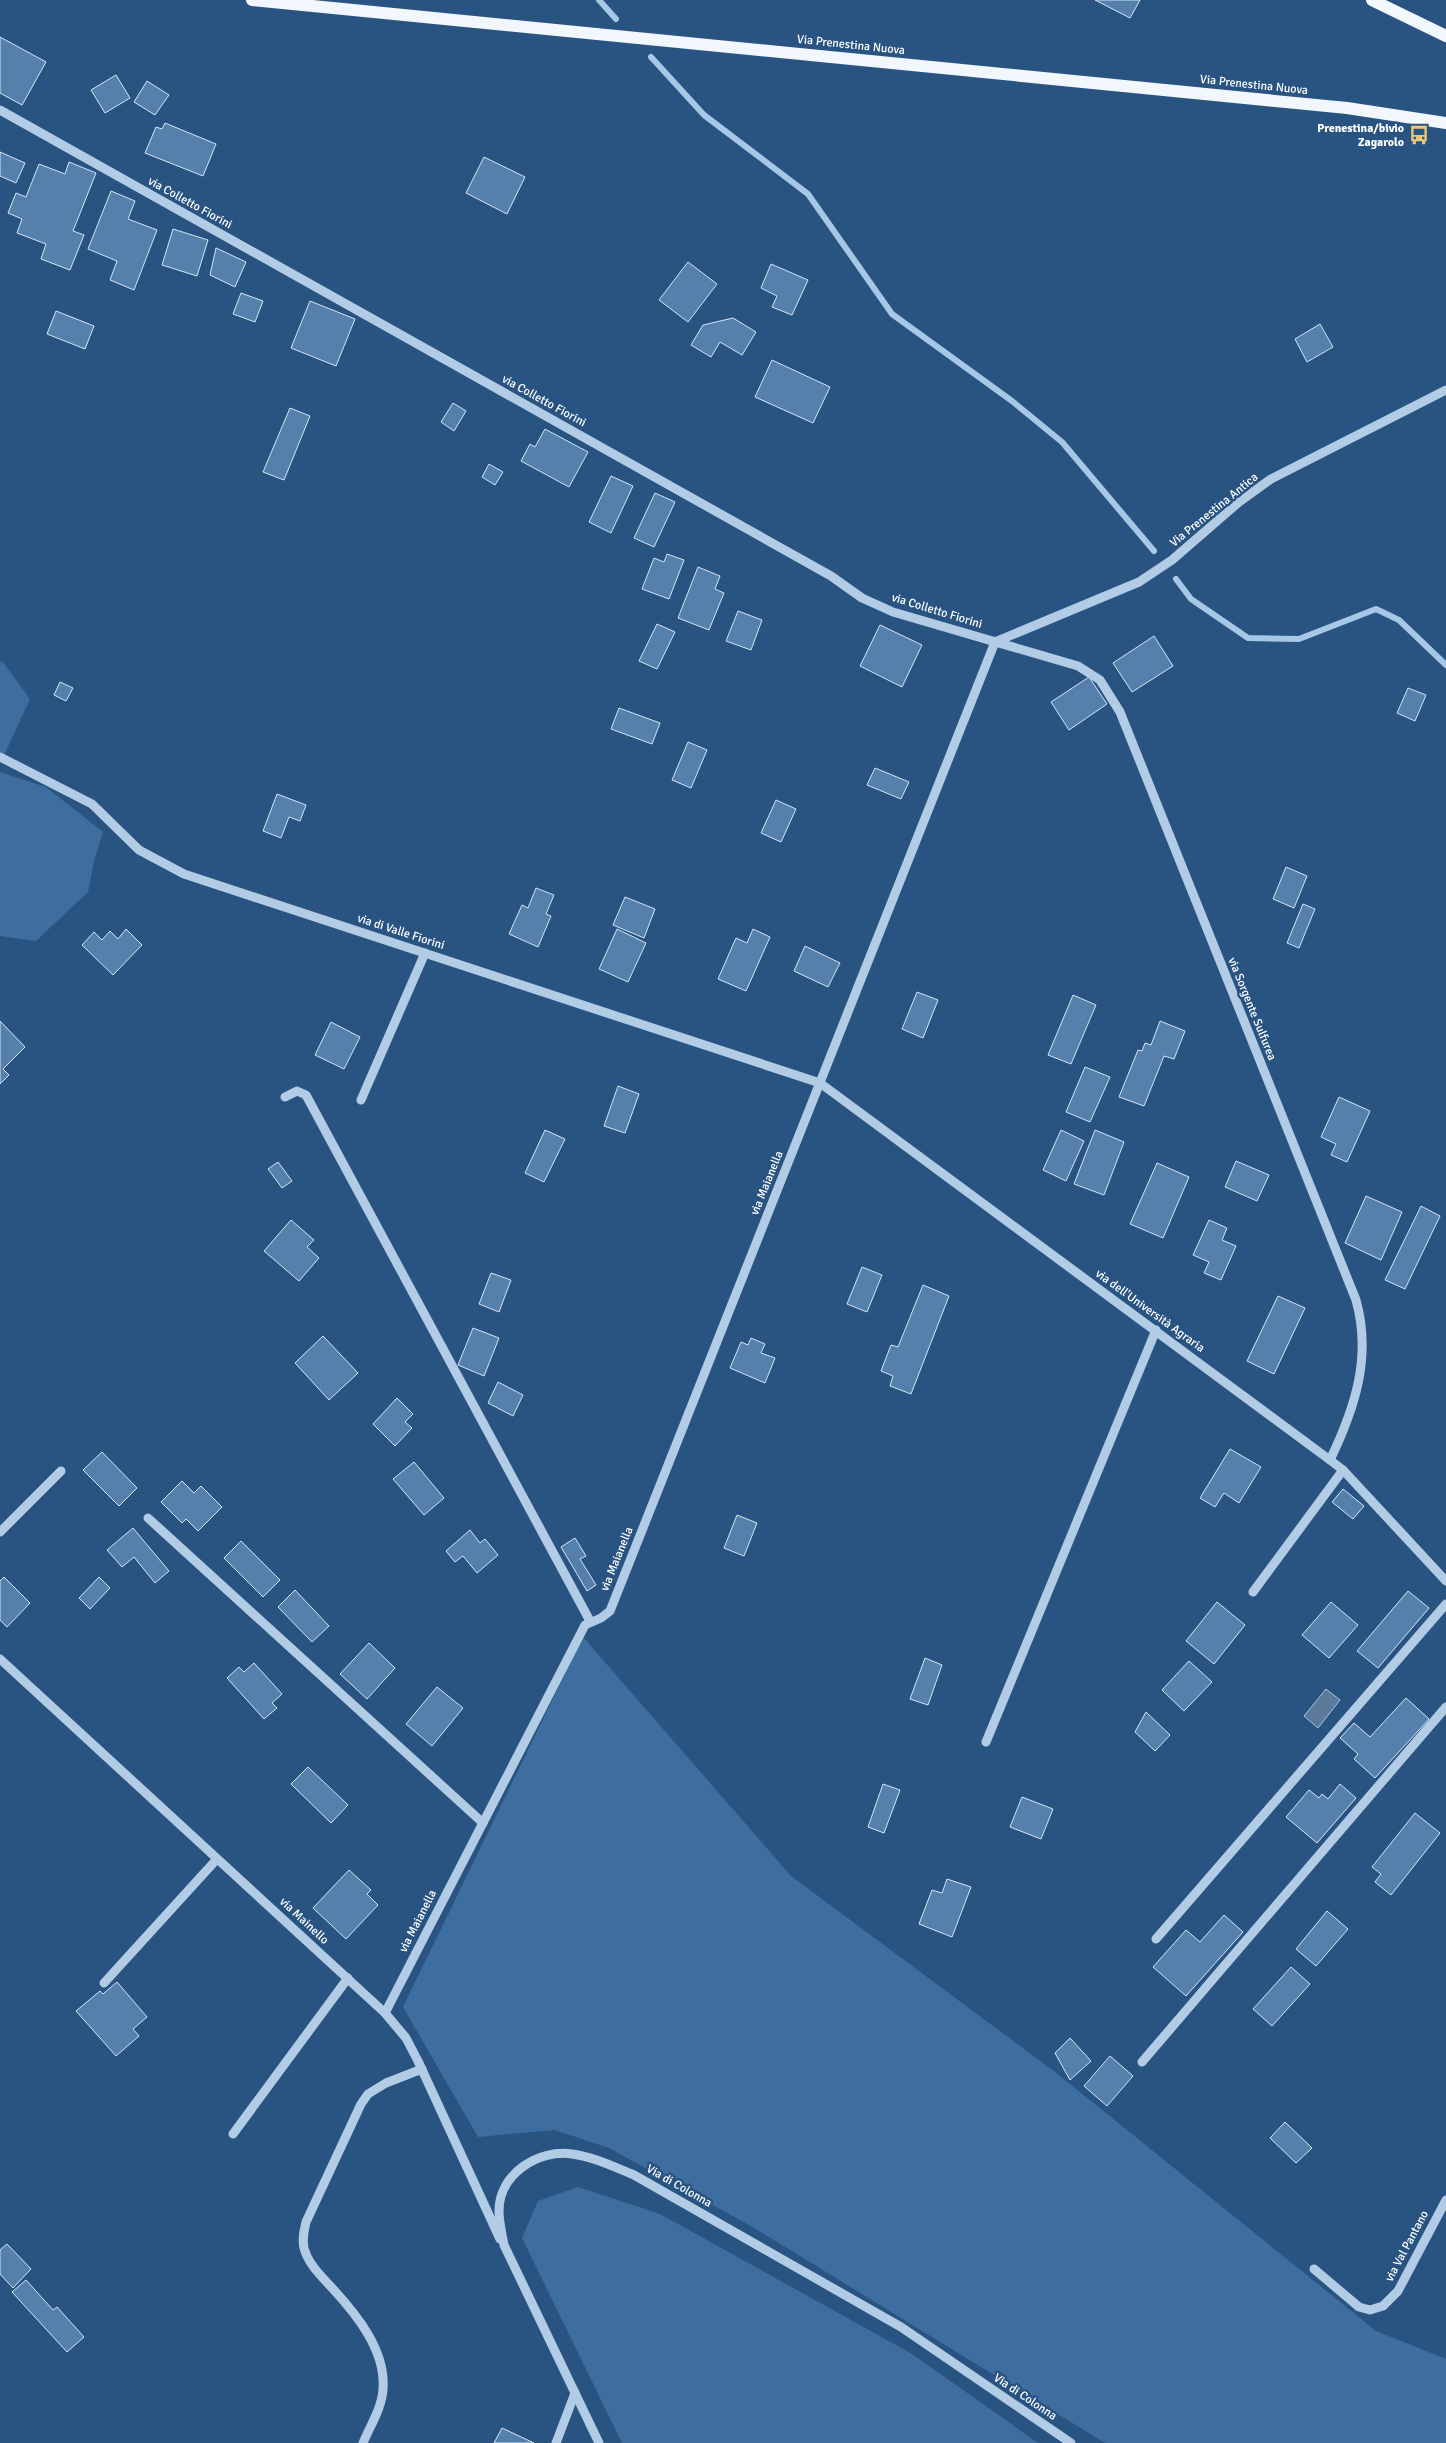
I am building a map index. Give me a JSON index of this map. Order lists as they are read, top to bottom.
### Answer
{
  "streets": {
    "main road": ["Via Prenestina Nuova"],
    "street": [
      "via Colletto Fiorini",
      "Via Prenestina Antica",
      "via di Valle Fiorini",
      "via Sorgente Sulfurea",
      "via Maianella",
      "via dell'Università Agraria",
      "via Mainello",
      "Via di Colonna",
      "via Val Pantano"
    ]
  },
  "crossings": [
    ["via Colletto Fiorini", "Via Prenestina Antica"],
    ["via Colletto Fiorini", "via Sorgente Sulfurea"],
    ["via Colletto Fiorini", "via Maianella"],
    ["Via Prenestina Antica", "via Sorgente Sulfurea"],
    ["Via Prenestina Antica", "via Maianella"],
    ["via di Valle Fiorini", "via Maianella"],
    ["via di Valle Fiorini", "via dell'Università Agraria"],
    ["via Sorgente Sulfurea", "via Maianella"],
    ["via Sorgente Sulfurea", "via dell'Università Agraria"],
    ["via Maianella", "via dell'Università Agraria"],
    ["via Maianella", "via Mainello"],
    ["via Mainello", "Via di Colonna"]
  ],
  "places": {
    "bus stop": ["Prenestina/bivio Zagarolo"]
  }
}
